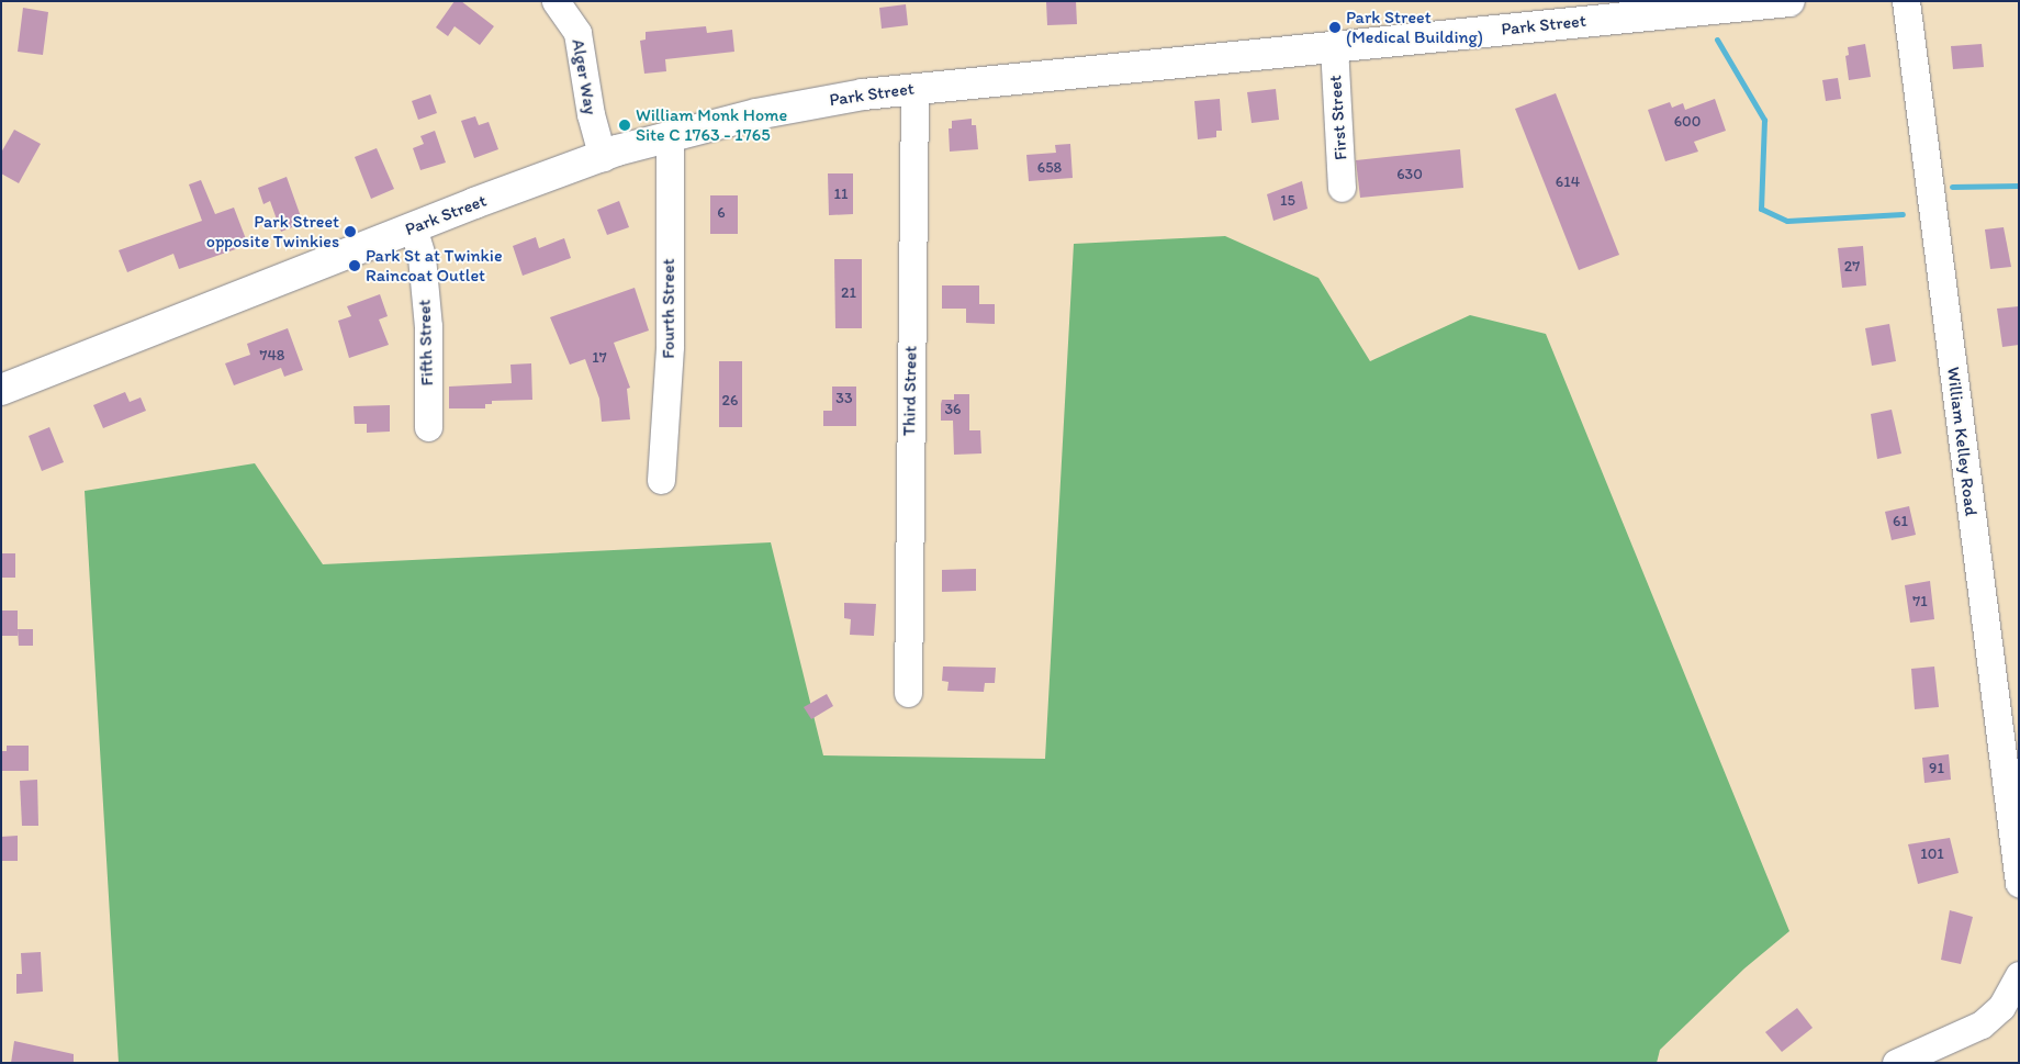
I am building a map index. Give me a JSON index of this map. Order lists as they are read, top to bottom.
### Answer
{
  "streets": {
    "main road": ["Park Street"],
    "street": [
      "Alger Way",
      "First Street",
      "Fourth Street",
      "Fifth Street",
      "Third Street",
      "William Kelley Road"
    ]
  },
  "crossings": [
    ["Park Street", "Alger Way"],
    ["Park Street", "First Street"],
    ["Park Street", "Fourth Street"],
    ["Park Street", "Fifth Street"],
    ["Park Street", "Third Street"]
  ],
  "places": [
    "Park Street (Medical Building)",
    "William Monk Home Site C 1763 - 1765",
    "Park Street opposite Twinkies",
    "Park St at Twinkie Raincoat Outlet"
  ],
  "house_numbers": [
    "600",
    "658",
    "630",
    "614",
    "11",
    "15",
    "6",
    "27",
    "21",
    "748",
    "17",
    "33",
    "26",
    "36",
    "61",
    "71",
    "91",
    "101"
  ]
}
